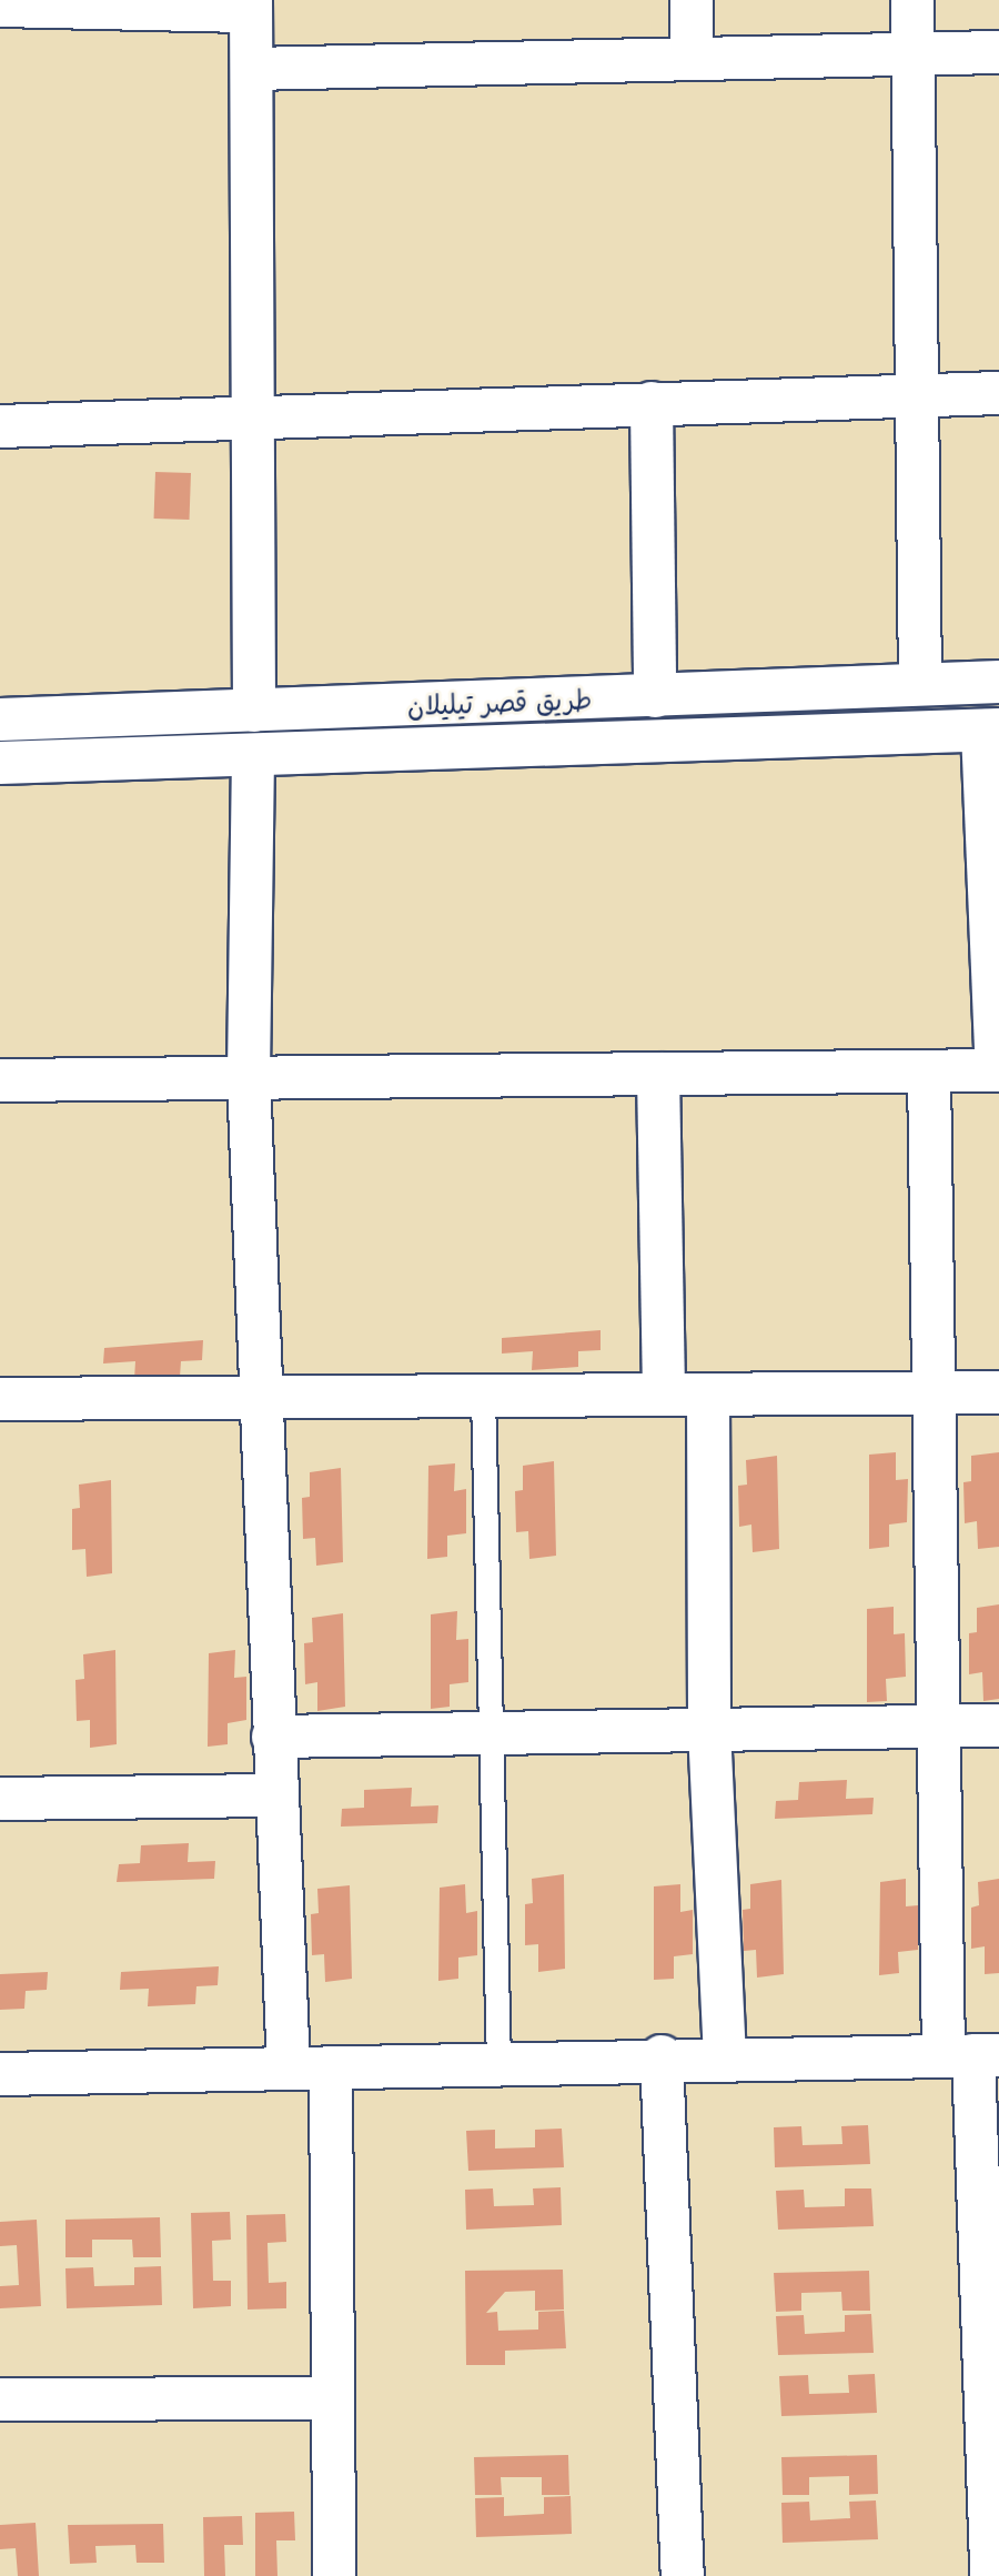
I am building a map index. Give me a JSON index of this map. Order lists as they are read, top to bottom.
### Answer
{
  "streets": {
    "street": ["طريق قصر تيليلان"]
  }
}
